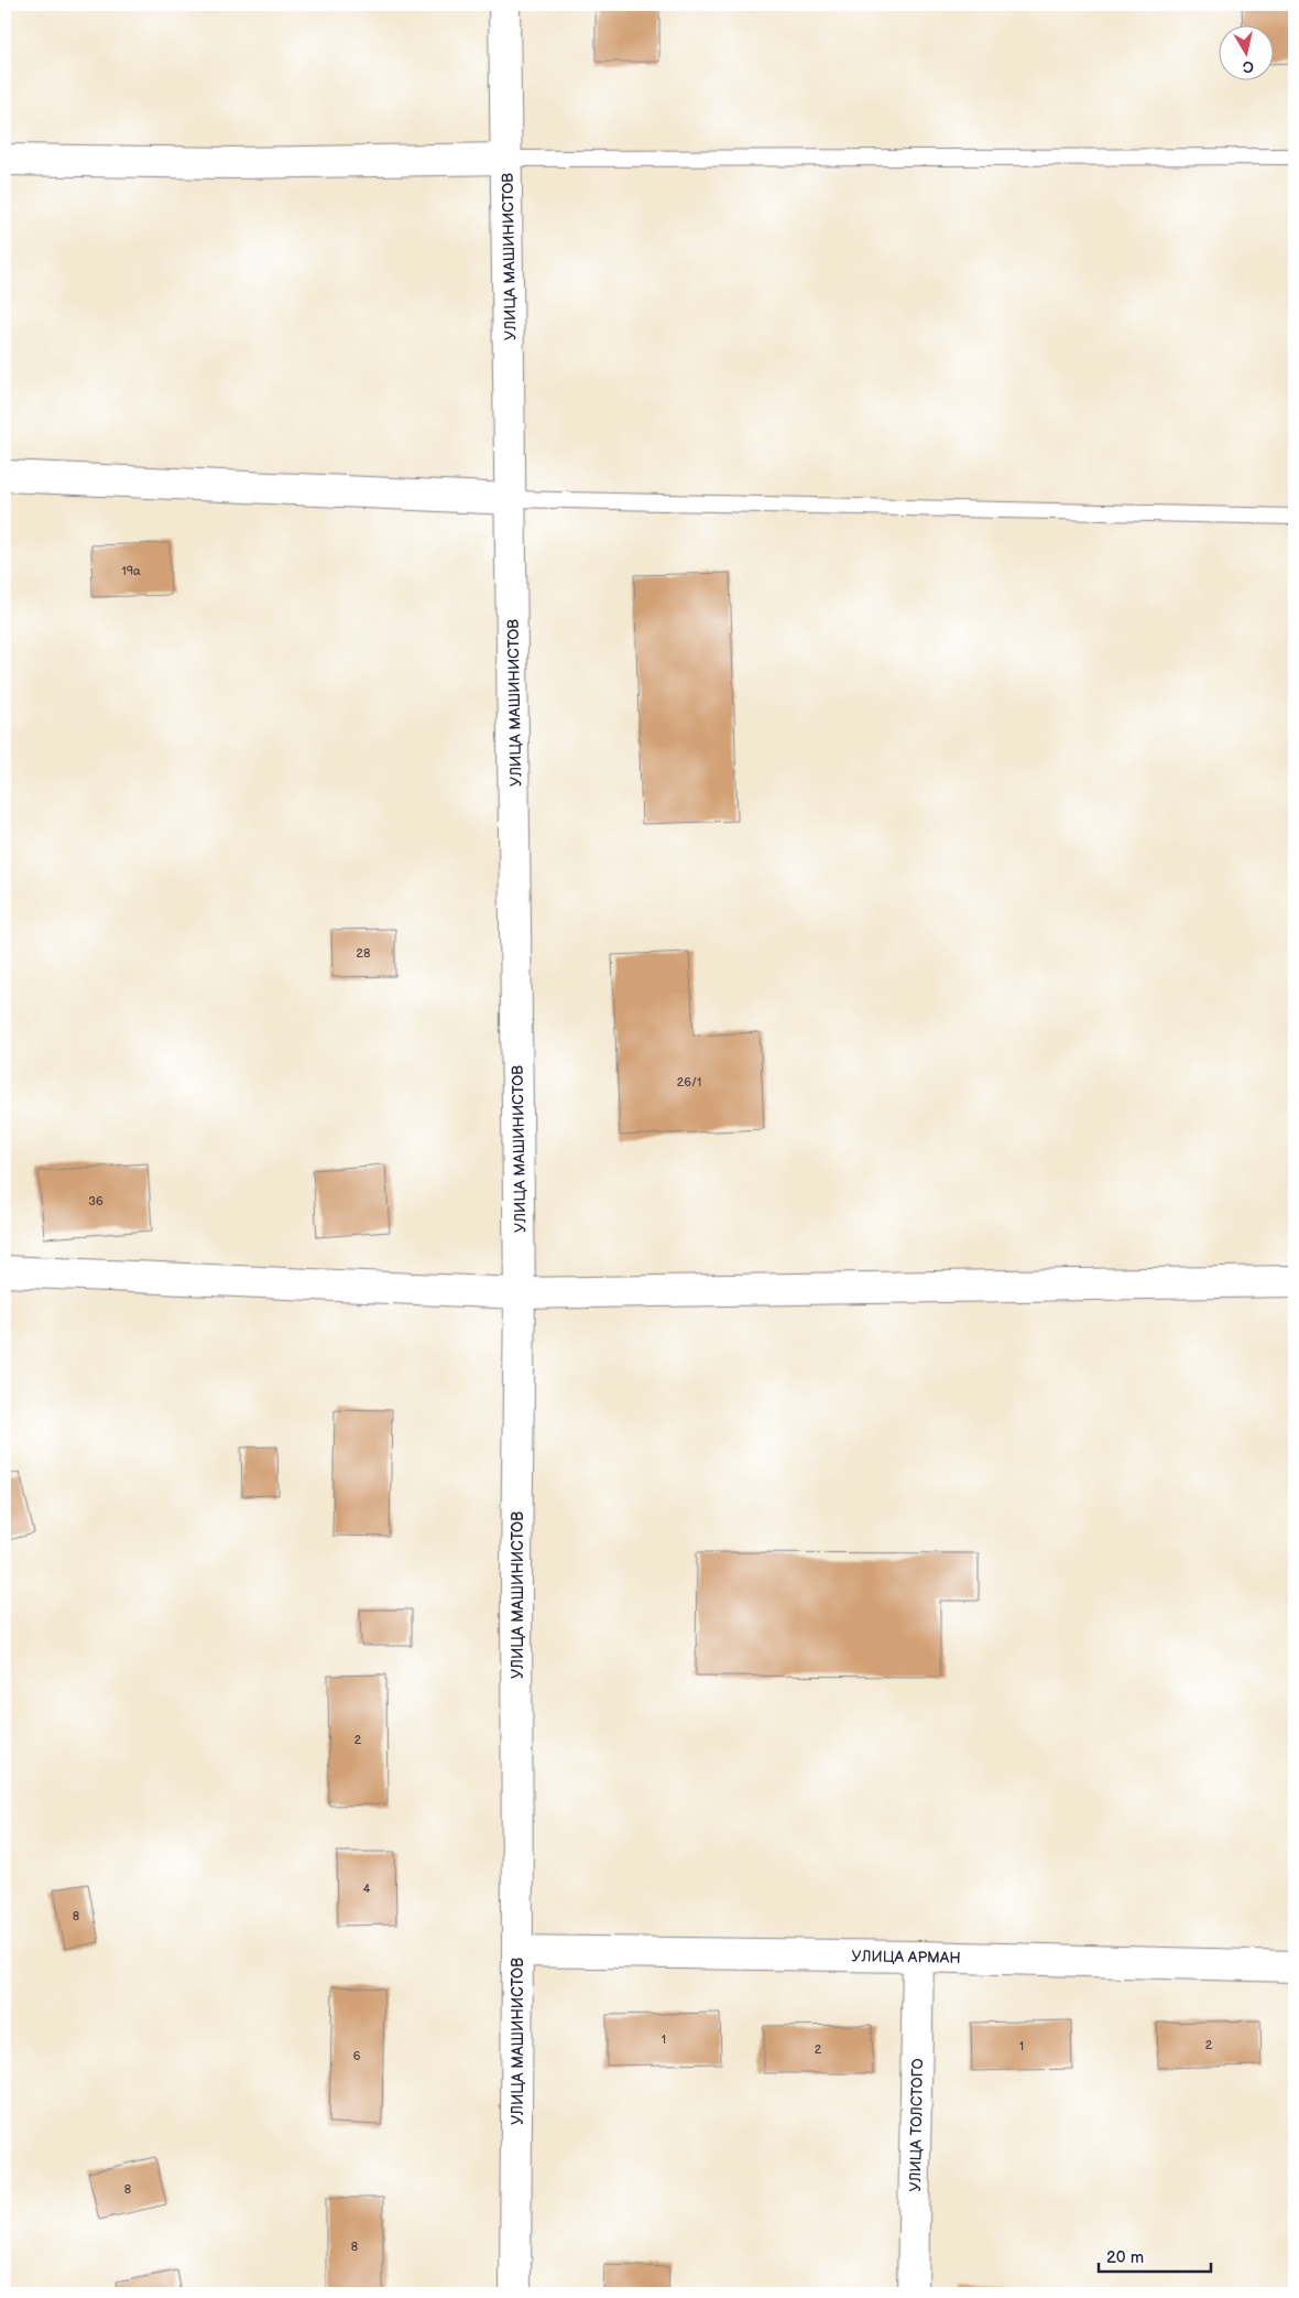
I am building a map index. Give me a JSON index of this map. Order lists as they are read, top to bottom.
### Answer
{
  "streets": {
    "street": ["УЛИЦА МАШИНИСТОВ", "УЛИЦА АРМАН", "УЛИЦА ТОЛСТОГО"]
  },
  "crossings": [
    ["УЛИЦА МАШИНИСТОВ", "УЛИЦА АРМАН"],
    ["УЛИЦА АРМАН", "УЛИЦА ТОЛСТОГО"]
  ],
  "house_numbers": [
    "19а",
    "28",
    "26/1",
    "36",
    "2",
    "4",
    "8",
    "1",
    "2",
    "1",
    "2",
    "6",
    "8",
    "8"
  ],
  "scale_bar": "20 m",
  "north": "bottom"
}
